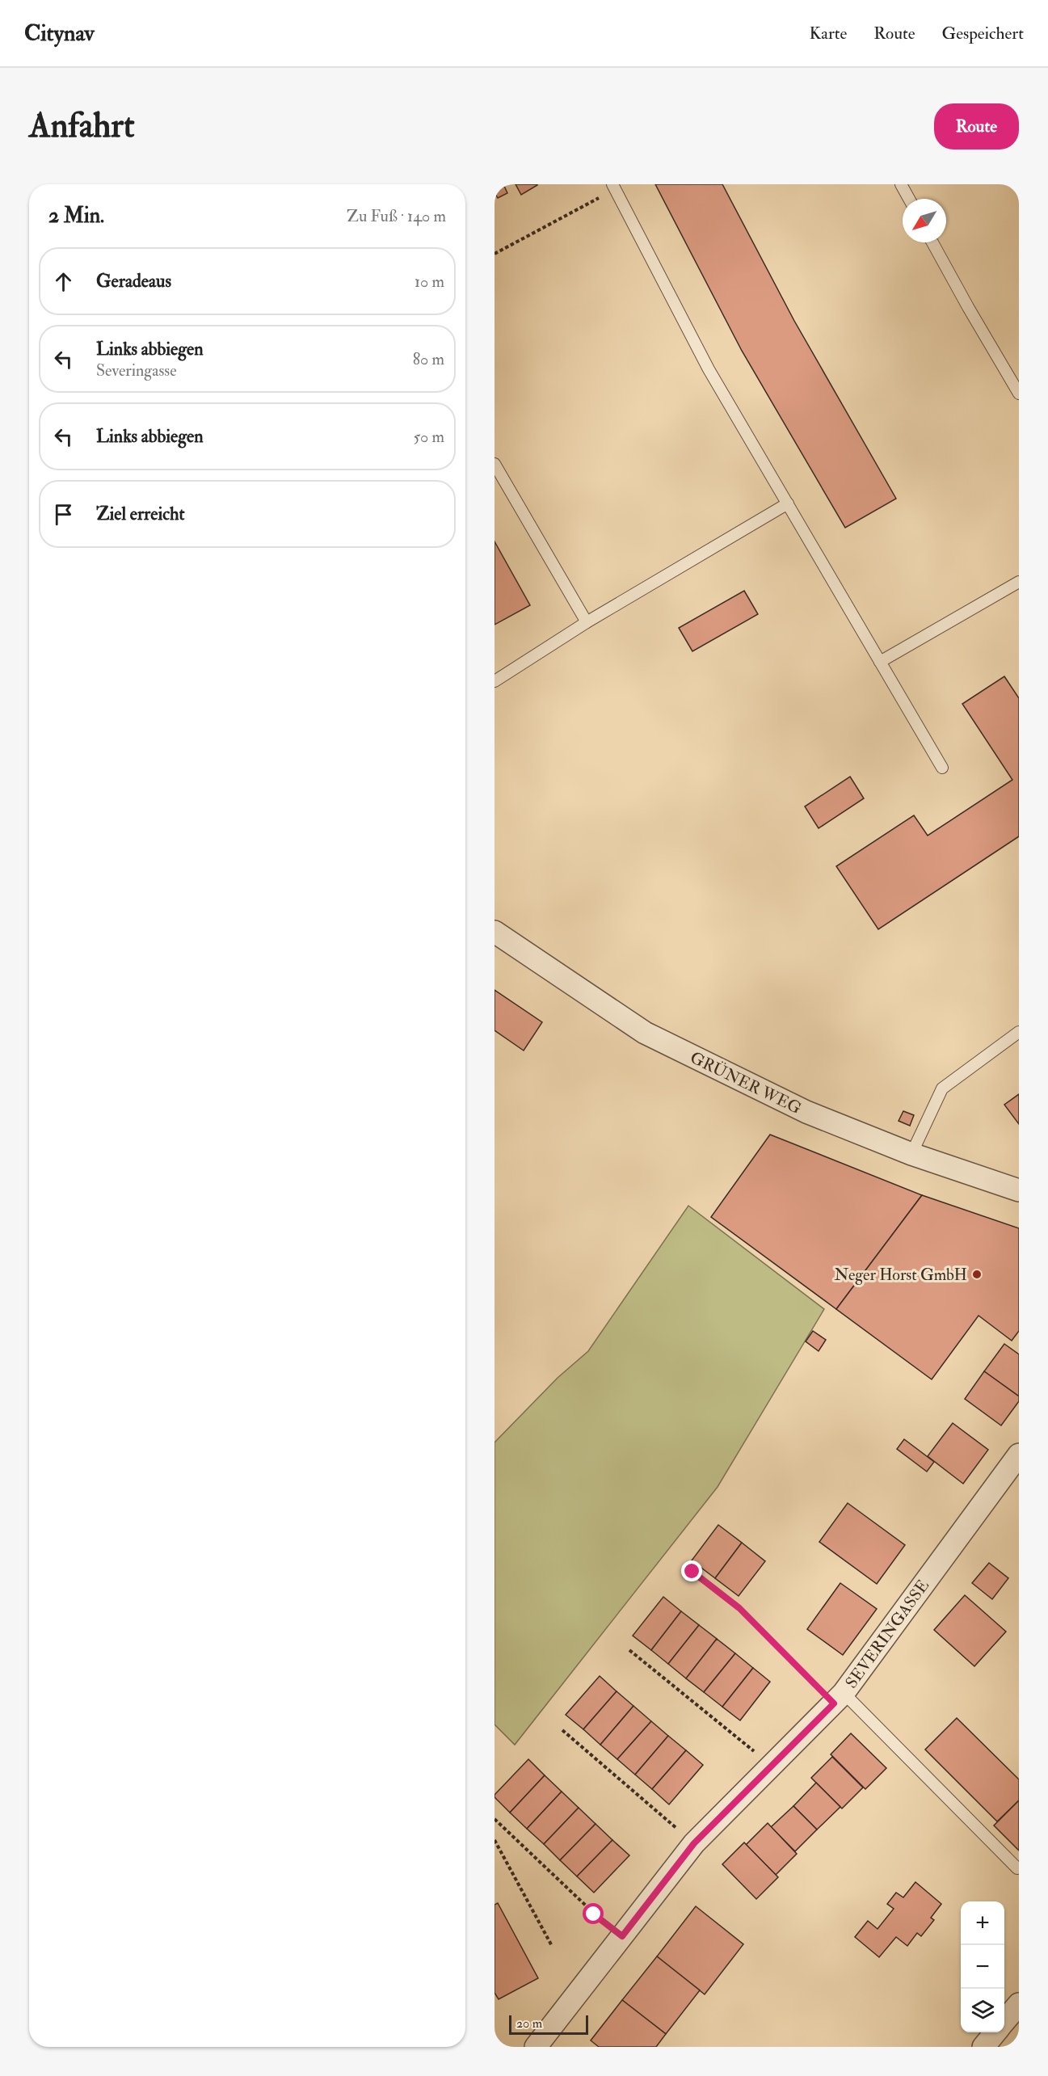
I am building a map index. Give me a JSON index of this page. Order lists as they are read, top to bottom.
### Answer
{
  "streets": {
    "street": ["GRÜNER WEG", "SEVERINGASSE"]
  },
  "places": ["Neger Horst GmbH"],
  "scale_bar": "20 m",
  "north": "bottom left",
  "page": {
    "header": "Citynav",
    "nav": ["Karte", "Route", "Gespeichert"],
    "buttons": "Route",
    "title": "Anfahrt",
    "heading": ["2 Min.", "Zu Fuß · 140 m"],
    "list": [
      ["Geradeaus", "10 m"],
      ["Links abbiegen", "Severingasse", "80 m"],
      ["Links abbiegen", "50 m"],
      "Ziel erreicht"
    ],
    "map_buttons": ["+", "−"],
    "scale": "20 m"
  }
}
